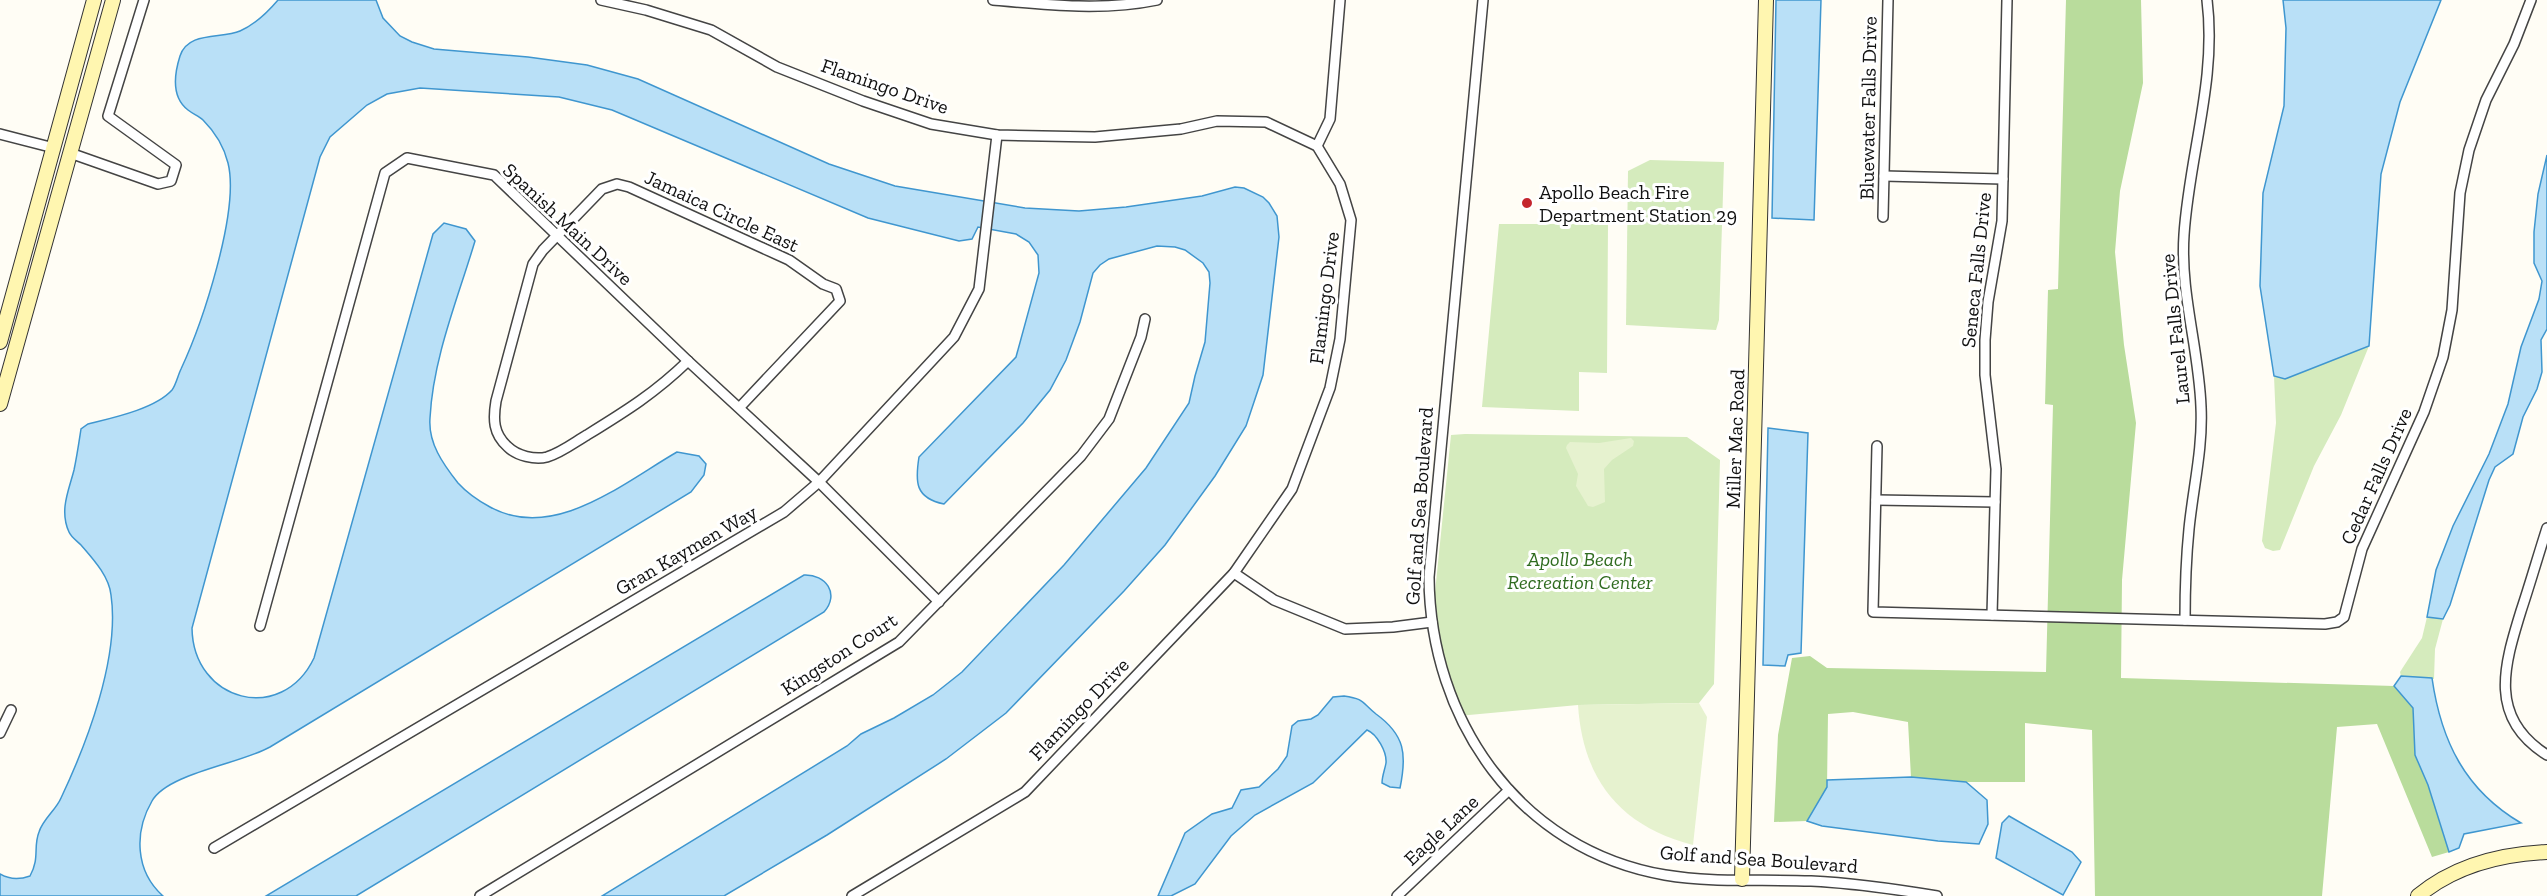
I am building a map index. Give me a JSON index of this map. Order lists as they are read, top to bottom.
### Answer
{
  "streets": {
    "street": [
      "Flamingo Drive",
      "Bluewater Falls Drive",
      "Jamaica Circle East",
      "Spanish Main Drive",
      "Seneca Falls Drive",
      "Laurel Falls Drive",
      "Miller Mac Road",
      "Cedar Falls Drive",
      "Golf and Sea Boulevard",
      "Gran Kaymen Way",
      "Kingston Court",
      "Eagle Lane"
    ]
  },
  "crossings": [
    ["Flamingo Drive", "Gran Kaymen Way"],
    ["Jamaica Circle East", "Spanish Main Drive"],
    ["Spanish Main Drive", "Gran Kaymen Way"],
    ["Spanish Main Drive", "Kingston Court"],
    ["Seneca Falls Drive", "Cedar Falls Drive"],
    ["Laurel Falls Drive", "Cedar Falls Drive"],
    ["Miller Mac Road", "Golf and Sea Boulevard"],
    ["Golf and Sea Boulevard", "Eagle Lane"]
  ],
  "parks": ["Apollo Beach Recreation Center"],
  "places": ["Apollo Beach Fire Department Station 29"]
}
